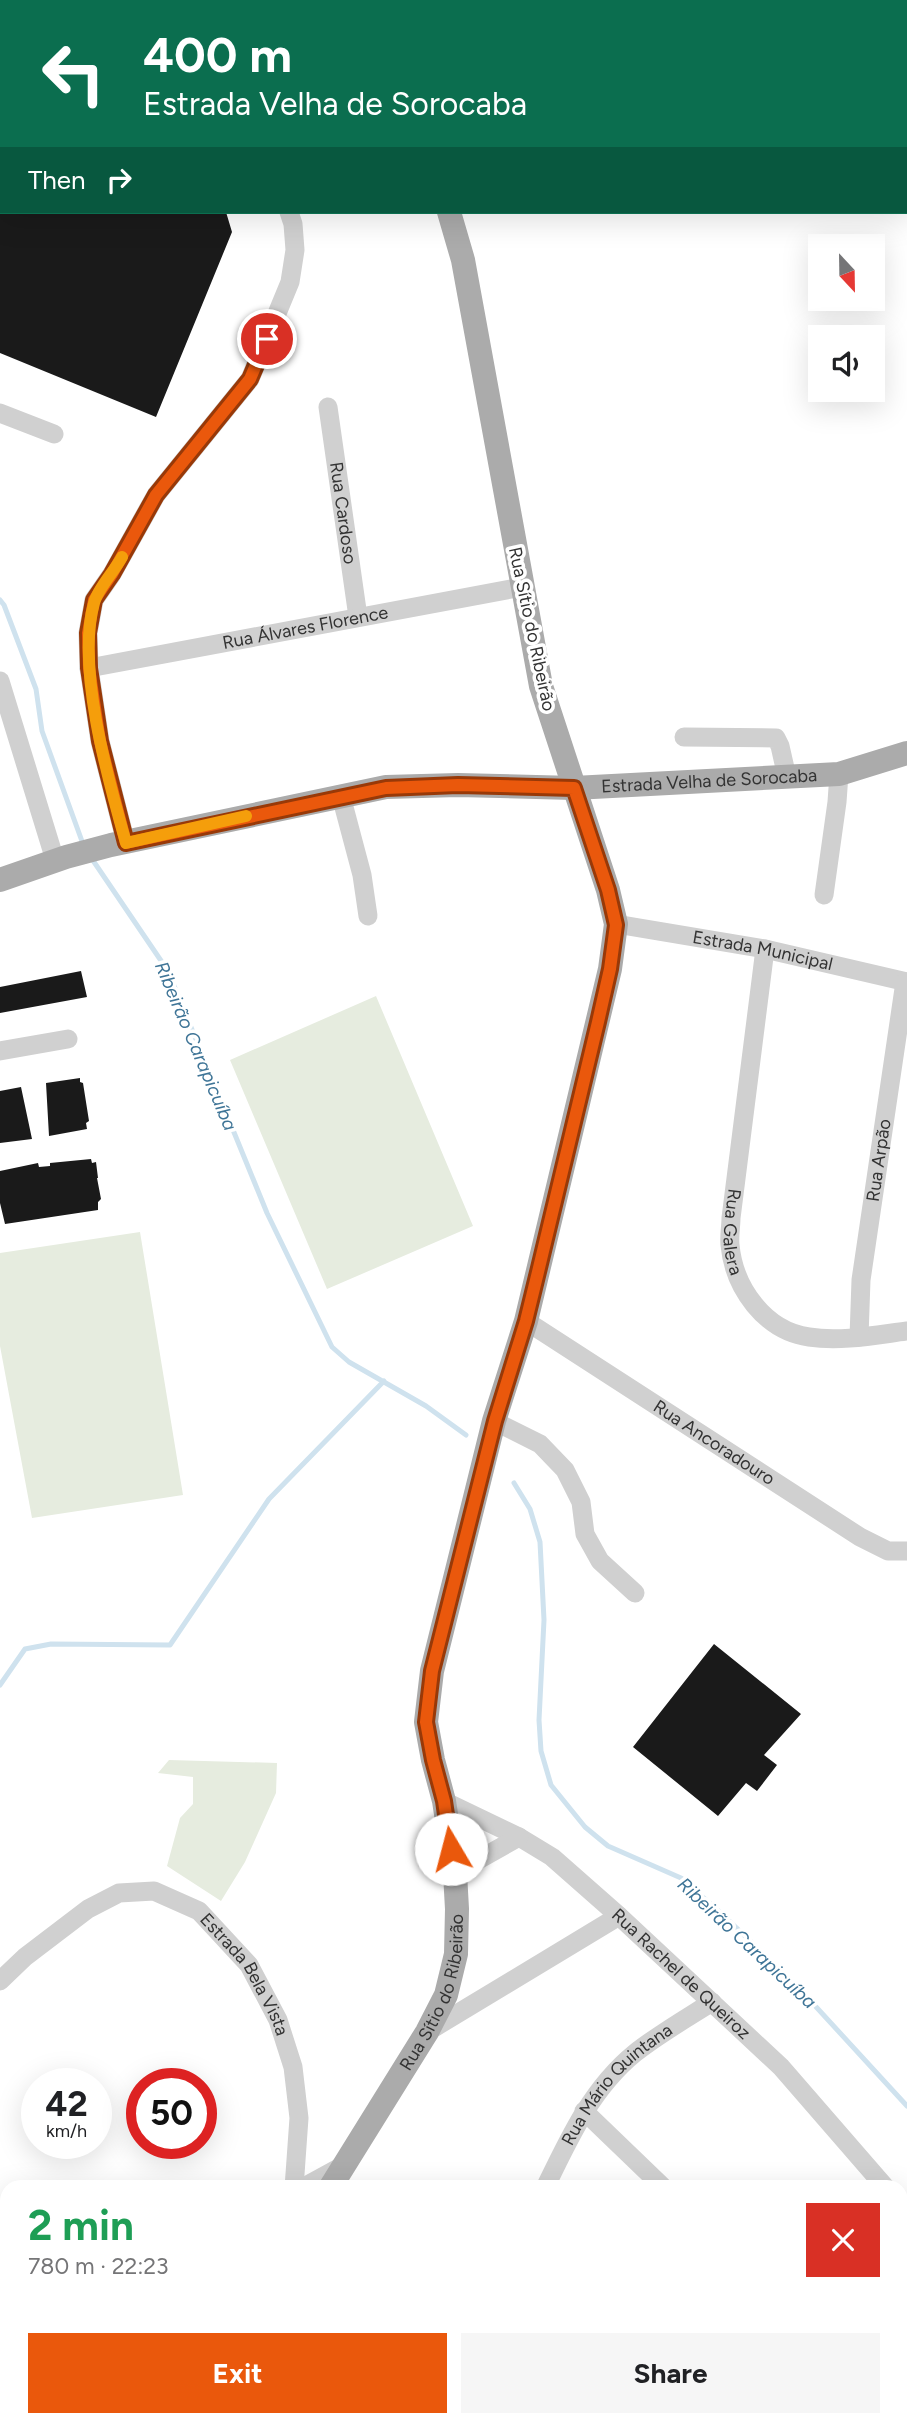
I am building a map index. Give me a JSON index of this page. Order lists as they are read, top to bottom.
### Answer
{
  "streets": {
    "main road": ["Rua Sítio do Ribeirão", "Estrada Velha de Sorocaba"],
    "street": [
      "Rua Cardoso",
      "Rua Álvares Florence",
      "Estrada Municipal",
      "Rua Arpão",
      "Rua Galera",
      "Rua Ancoradouro",
      "Rua Rachel de Queiroz",
      "Estrada Bela Vista",
      "Rua Mário Quintana"
    ]
  },
  "crossings": [
    ["Rua Cardoso", "Rua Álvares Florence"],
    ["Rua Álvares Florence", "Rua Sítio do Ribeirão"],
    ["Rua Sítio do Ribeirão", "Estrada Velha de Sorocaba"],
    ["Rua Sítio do Ribeirão", "Estrada Municipal"],
    ["Rua Sítio do Ribeirão", "Rua Ancoradouro"],
    ["Rua Sítio do Ribeirão", "Rua Rachel de Queiroz"],
    ["Estrada Municipal", "Rua Arpão"],
    ["Estrada Municipal", "Rua Galera"],
    ["Rua Arpão", "Rua Galera"],
    ["Rua Rachel de Queiroz", "Rua Mário Quintana"]
  ],
  "water": ["Ribeirão Carapicuíba"],
  "north": "bottom",
  "page": {
    "turn": ["400 m", "Estrada Velha de Sorocaba"],
    "then": "Then",
    "speed": "42 km/h",
    "limit": "50",
    "heading": ["2 min", "780 m · 22:23"],
    "buttons": ["Exit", "Share"]
  }
}
